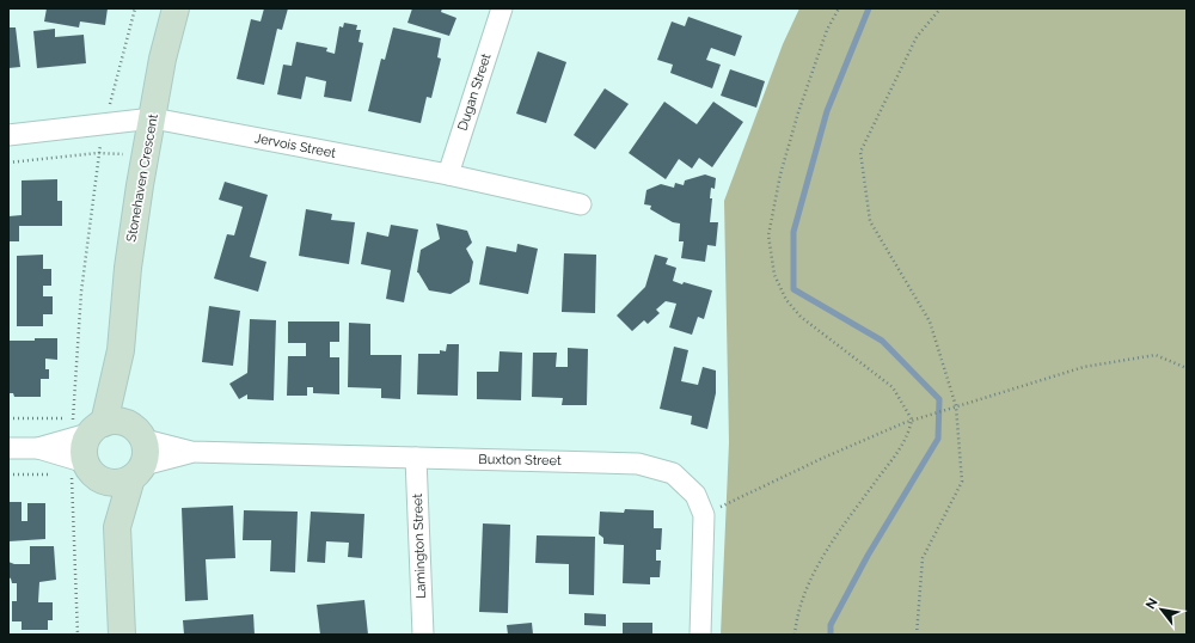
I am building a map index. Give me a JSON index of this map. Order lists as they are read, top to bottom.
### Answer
{
  "streets": {
    "street": [
      "Dugan Street",
      "Jervois Street",
      "Stonehaven Crescent",
      "Buxton Street",
      "Lamington Street"
    ]
  },
  "crossings": [
    ["Dugan Street", "Jervois Street"],
    ["Jervois Street", "Stonehaven Crescent"],
    ["Stonehaven Crescent", "Buxton Street"],
    ["Buxton Street", "Lamington Street"]
  ],
  "north": "top left"
}
